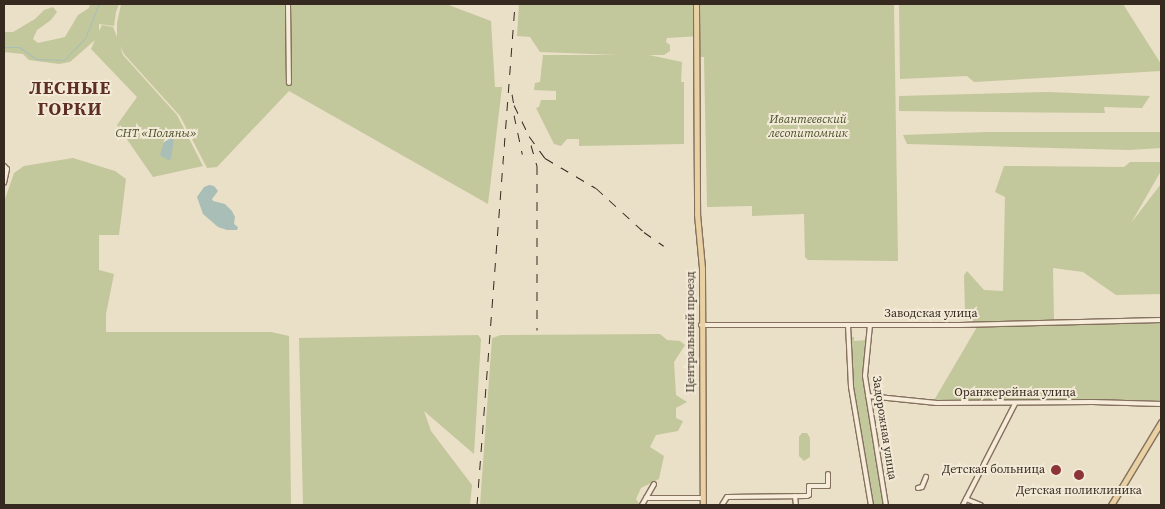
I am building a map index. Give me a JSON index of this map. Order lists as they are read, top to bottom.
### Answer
{
  "streets": {
    "main road": ["Центральный проезд"],
    "street": ["Заводская улица", "Оранжерейная улица", "Задорожная улица"]
  },
  "crossings": [
    ["Заводская улица", "Центральный проезд"],
    ["Заводская улица", "Задорожная улица"],
    ["Оранжерейная улица", "Задорожная улица"]
  ],
  "districts": ["ЛЕСНЫЕ ГОРКИ"],
  "parks": ["Ивантеевский лесопитомник", "СНТ «Поляны»"],
  "places": ["Детская больница", "Детская поликлиника"]
}
